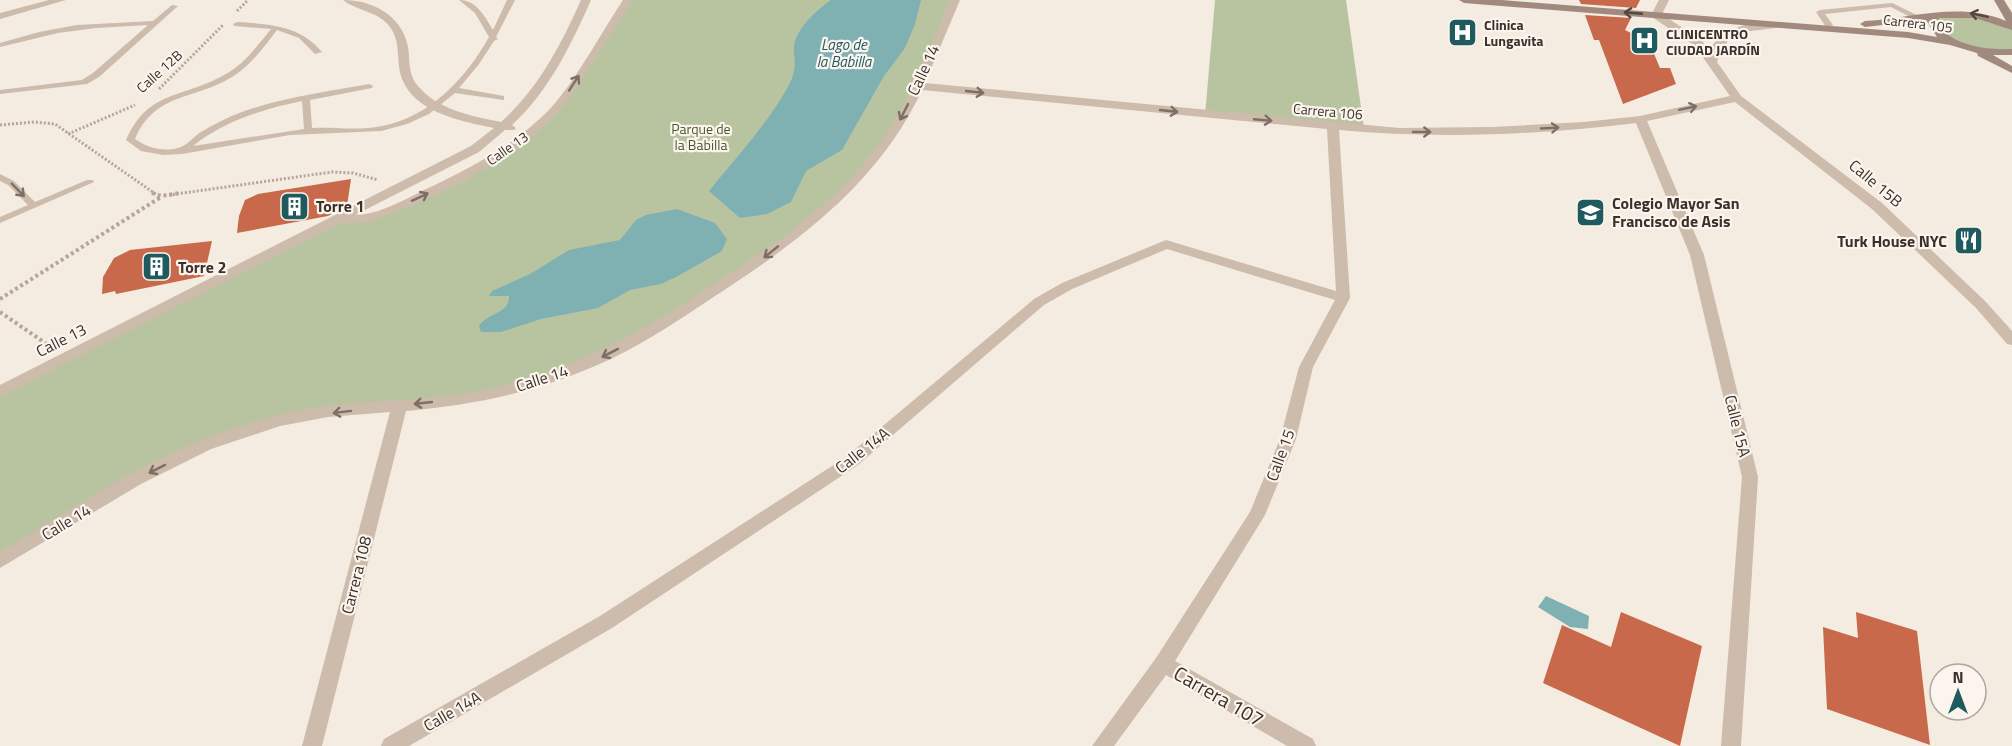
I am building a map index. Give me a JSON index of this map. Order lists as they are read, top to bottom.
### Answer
{
  "streets": {
    "main road": ["Carrera 105"],
    "street": [
      "Calle 14",
      "Carrera 106",
      "Calle 13",
      "Calle 15B",
      "Calle 15A",
      "Calle 14A",
      "Calle 15",
      "Carrera 108",
      "Carrera 107"
    ],
    "path": ["Calle 12B"]
  },
  "crossings": [
    ["Carrera 105", "Calle 15B"],
    ["Calle 14", "Carrera 106"],
    ["Calle 14", "Carrera 108"],
    ["Carrera 106", "Calle 15B"],
    ["Carrera 106", "Calle 15A"],
    ["Calle 14A", "Calle 15"],
    ["Calle 15", "Carrera 107"]
  ],
  "one_way": ["Calle 14", "Carrera 106"],
  "water": ["Lago de la Babilla"],
  "parks": ["Parque de la Babilla"],
  "places": {
    "hospital": ["Clinica Lungavita", "CLINICENTRO CIUDAD JARDÍN"],
    "building": ["Torre 1", "Torre 2"],
    "school or university": ["Colegio Mayor San Francisco de Asis"],
    "restaurant": ["Turk House NYC"]
  },
  "north": "top"
}
